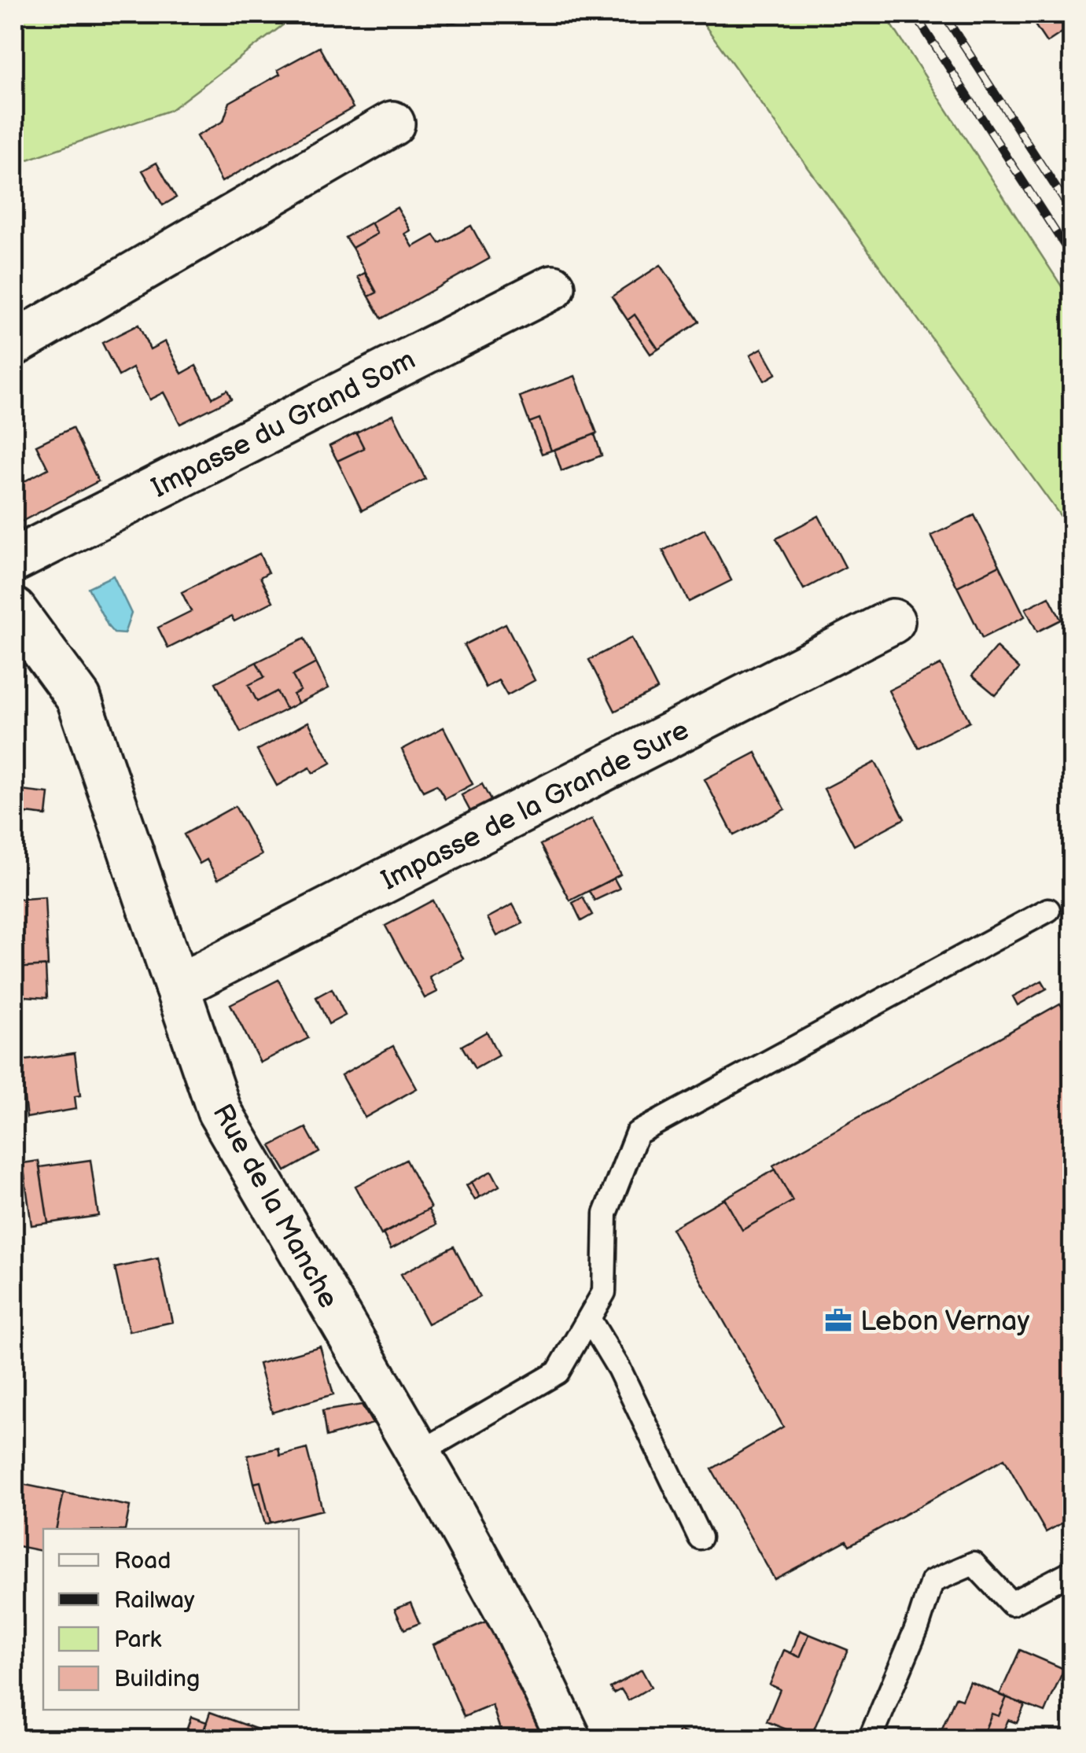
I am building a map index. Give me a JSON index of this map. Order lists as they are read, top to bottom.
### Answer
{
  "streets": {
    "street": ["Impasse du Grand Som", "Impasse de la Grande Sure", "Rue de la Manche"]
  },
  "crossings": [
    ["Impasse de la Grande Sure", "Rue de la Manche"]
  ],
  "places": {
    "office": ["Lebon Vernay"]
  },
  "legend": [
    "Road",
    "Railway",
    "Park",
    "Building"
  ]
}
